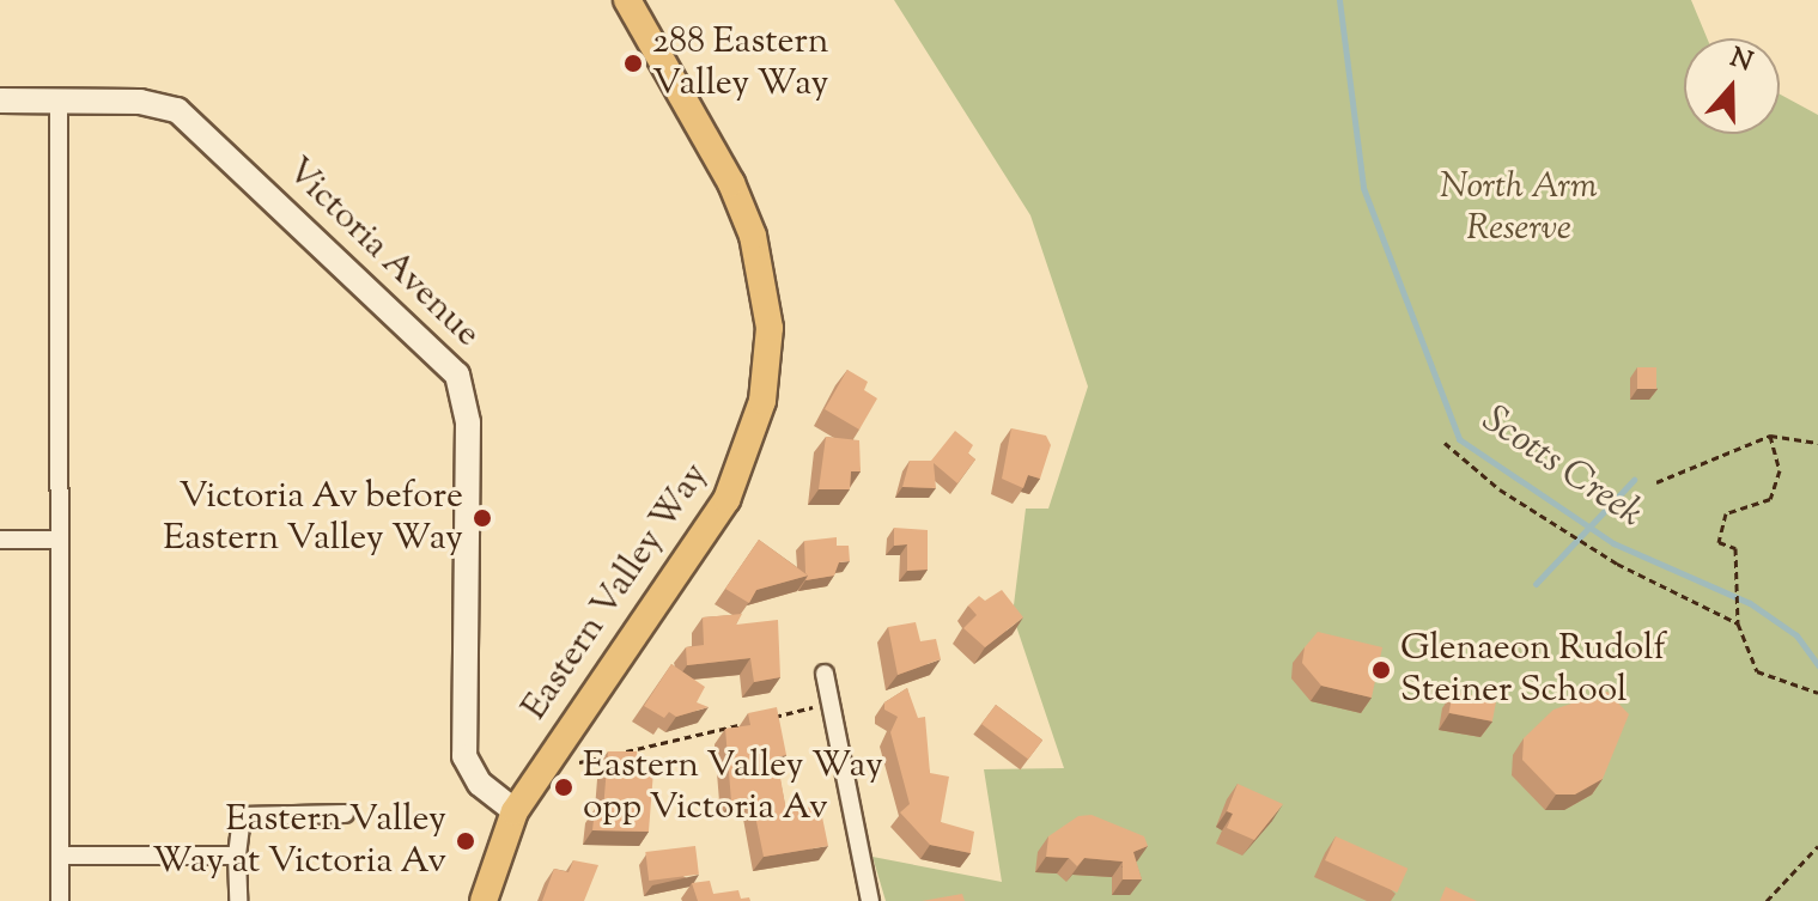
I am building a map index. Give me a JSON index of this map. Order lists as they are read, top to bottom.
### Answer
{
  "streets": {
    "main road": ["Eastern Valley Way"],
    "street": ["Victoria Avenue"]
  },
  "crossings": [
    ["Victoria Avenue", "Eastern Valley Way"]
  ],
  "water": ["Scotts Creek"],
  "parks": ["North Arm Reserve"],
  "places": [
    "288 Eastern Valley Way",
    "Victoria Av before Eastern Valley Way",
    "Glenaeon Rudolf Steiner School",
    "Eastern Valley Way opp Victoria Av",
    "Eastern Valley Way at Victoria Av"
  ],
  "north": "top"
}
